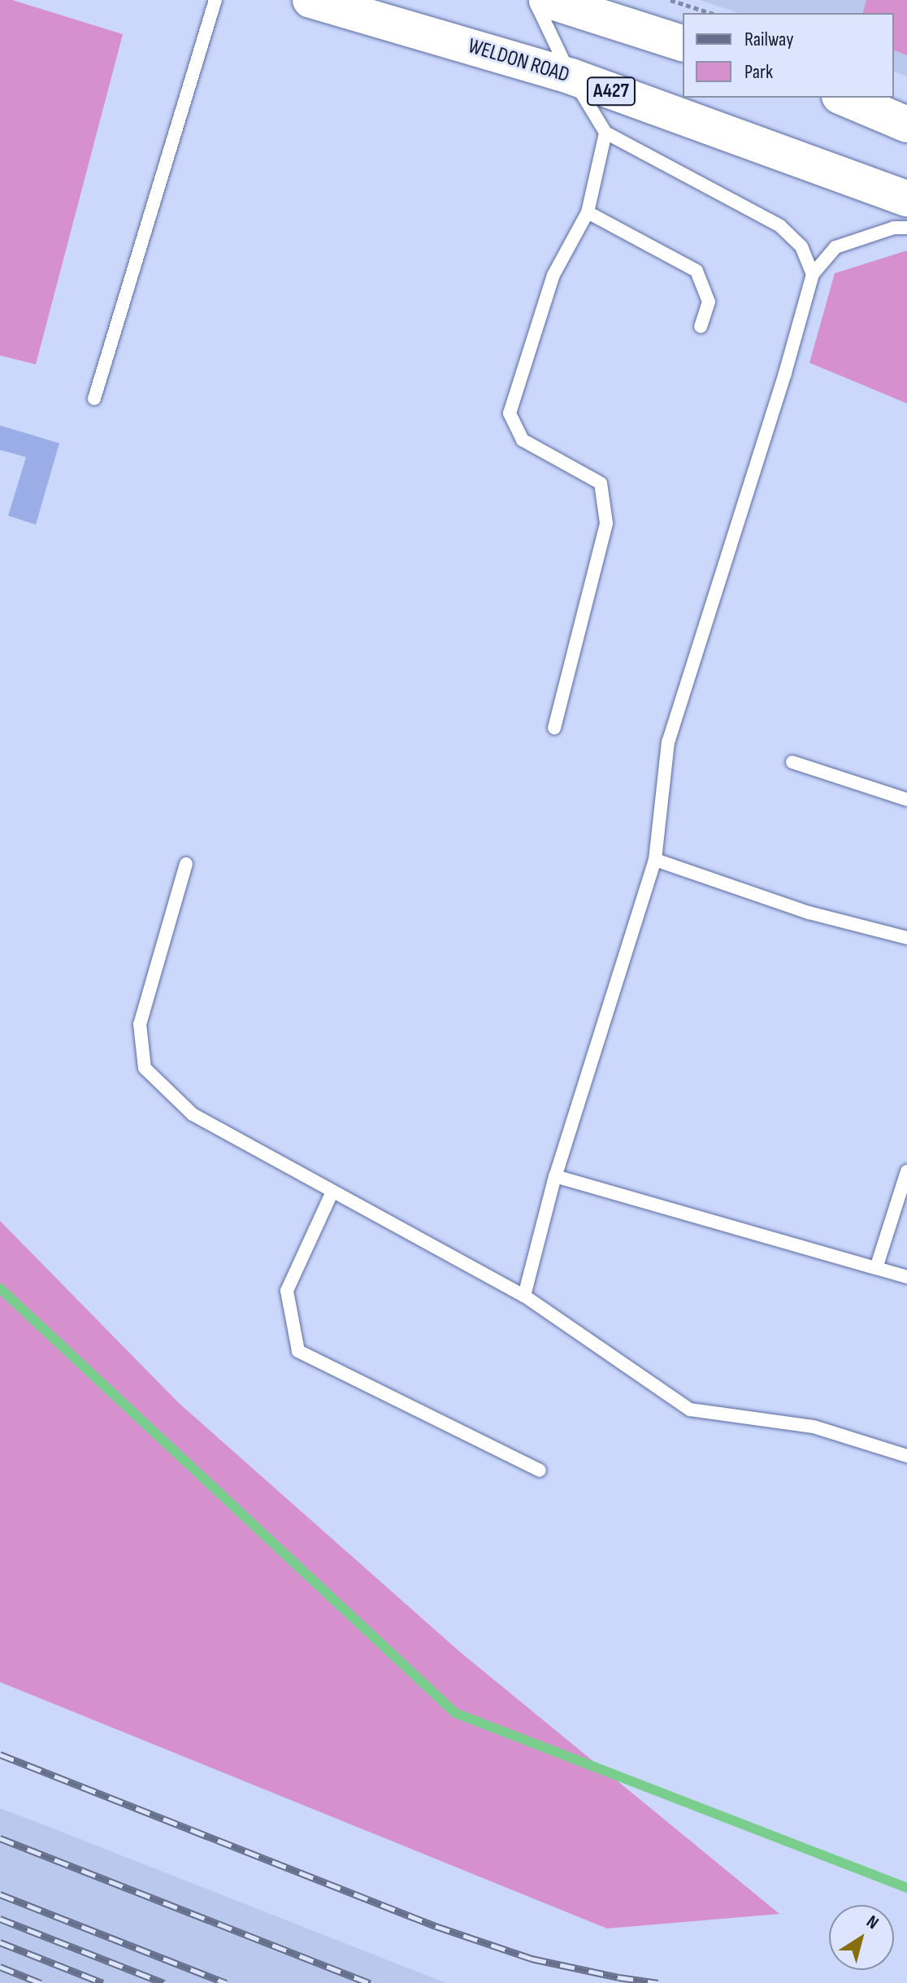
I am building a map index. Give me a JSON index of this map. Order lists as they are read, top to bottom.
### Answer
{
  "streets": {
    "highway": ["WELDON ROAD", "A427"]
  },
  "legend": ["Railway", "Park"],
  "north": "top right"
}
